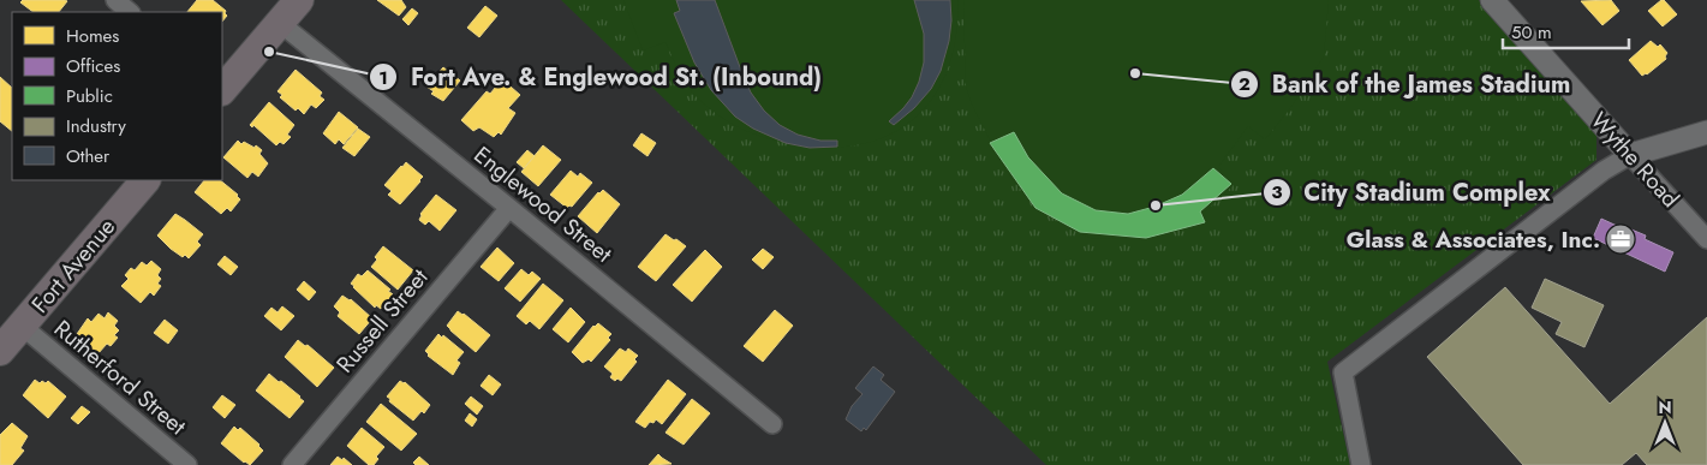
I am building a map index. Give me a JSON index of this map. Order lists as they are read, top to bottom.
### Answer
{
  "streets": {
    "main road": ["Fort Avenue"],
    "street": [
      "Wythe Road",
      "Englewood Street",
      "Russell Street",
      "Rutherford Street"
    ]
  },
  "crossings": [
    ["Englewood Street", "Russell Street"],
    ["Fort Avenue", "Rutherford Street"]
  ],
  "places": {
    "other": ["Fort Ave. & Englewood St. (Inbound)", "Bank of the James Stadium", "City Stadium Complex"],
    "office": ["Glass & Associates, Inc."]
  },
  "legend": [
    "Homes",
    "Offices",
    "Public",
    "Industry",
    "Other"
  ],
  "scale_bar": "50 m",
  "north": "top"
}
